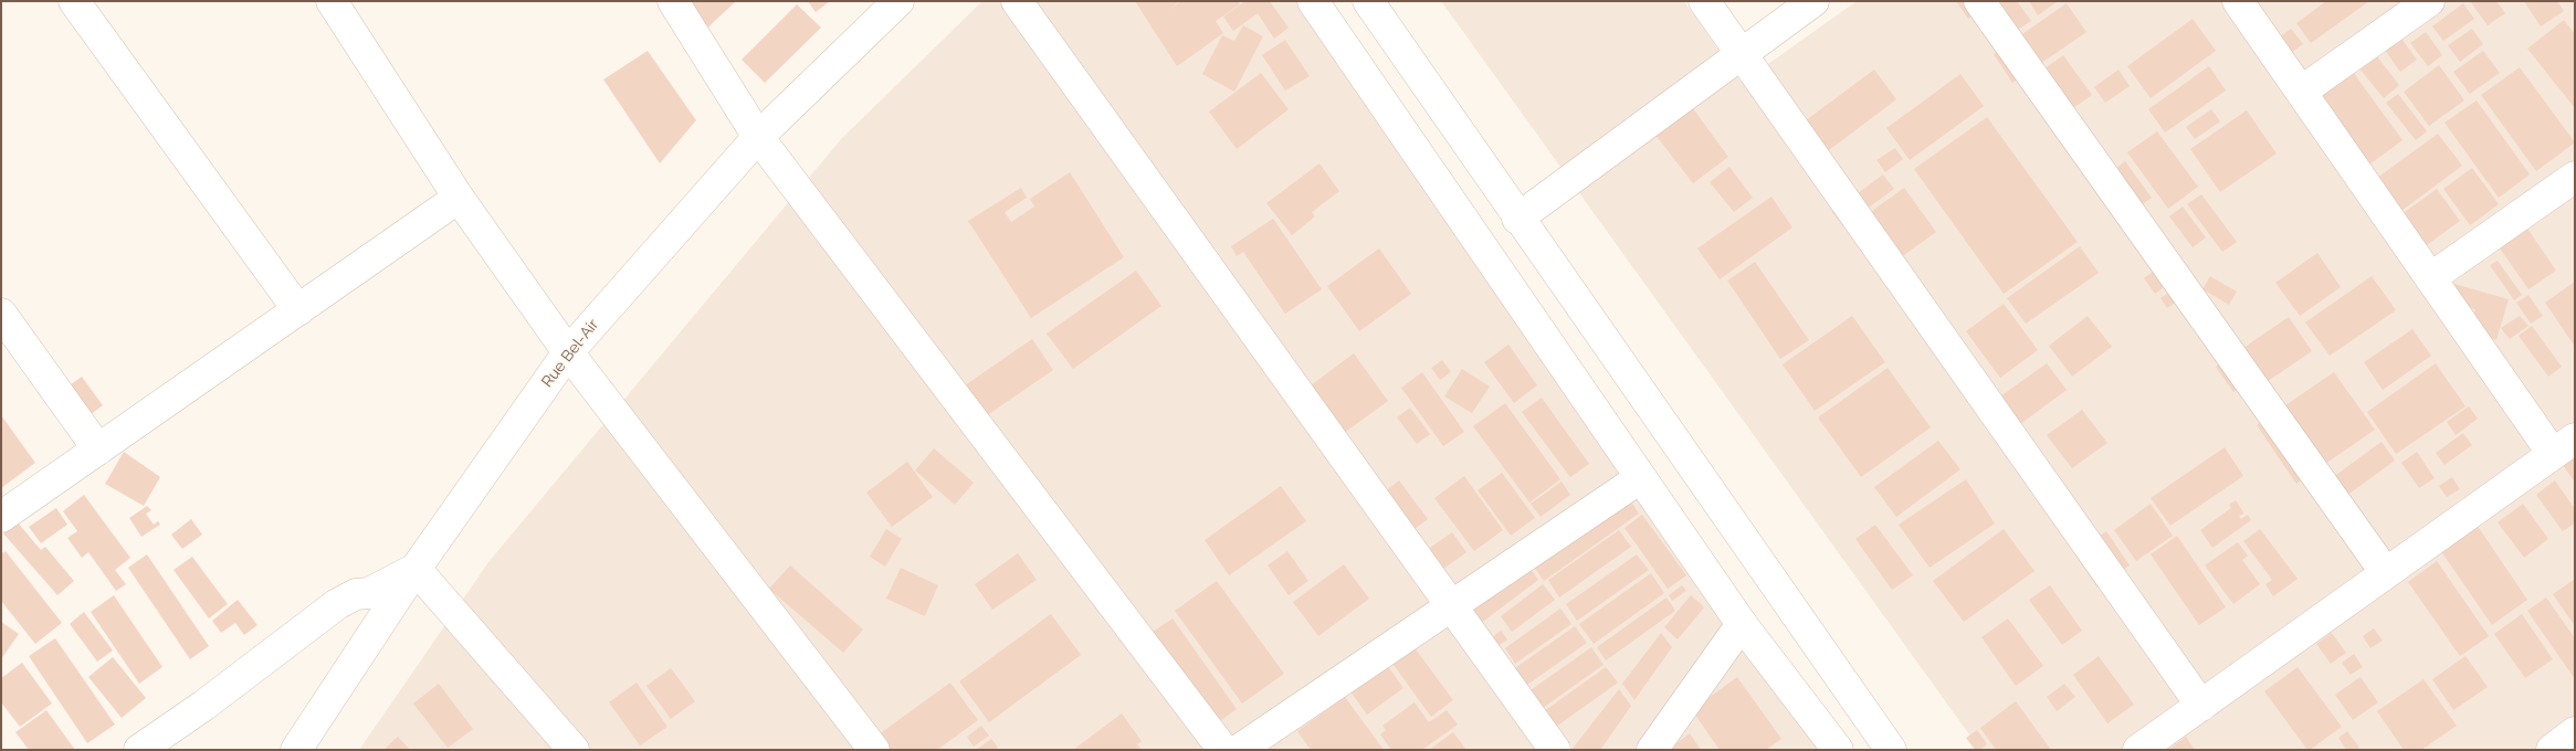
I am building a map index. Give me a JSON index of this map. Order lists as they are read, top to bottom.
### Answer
{
  "streets": {
    "street": ["Rue Bel-Air"]
  }
}
